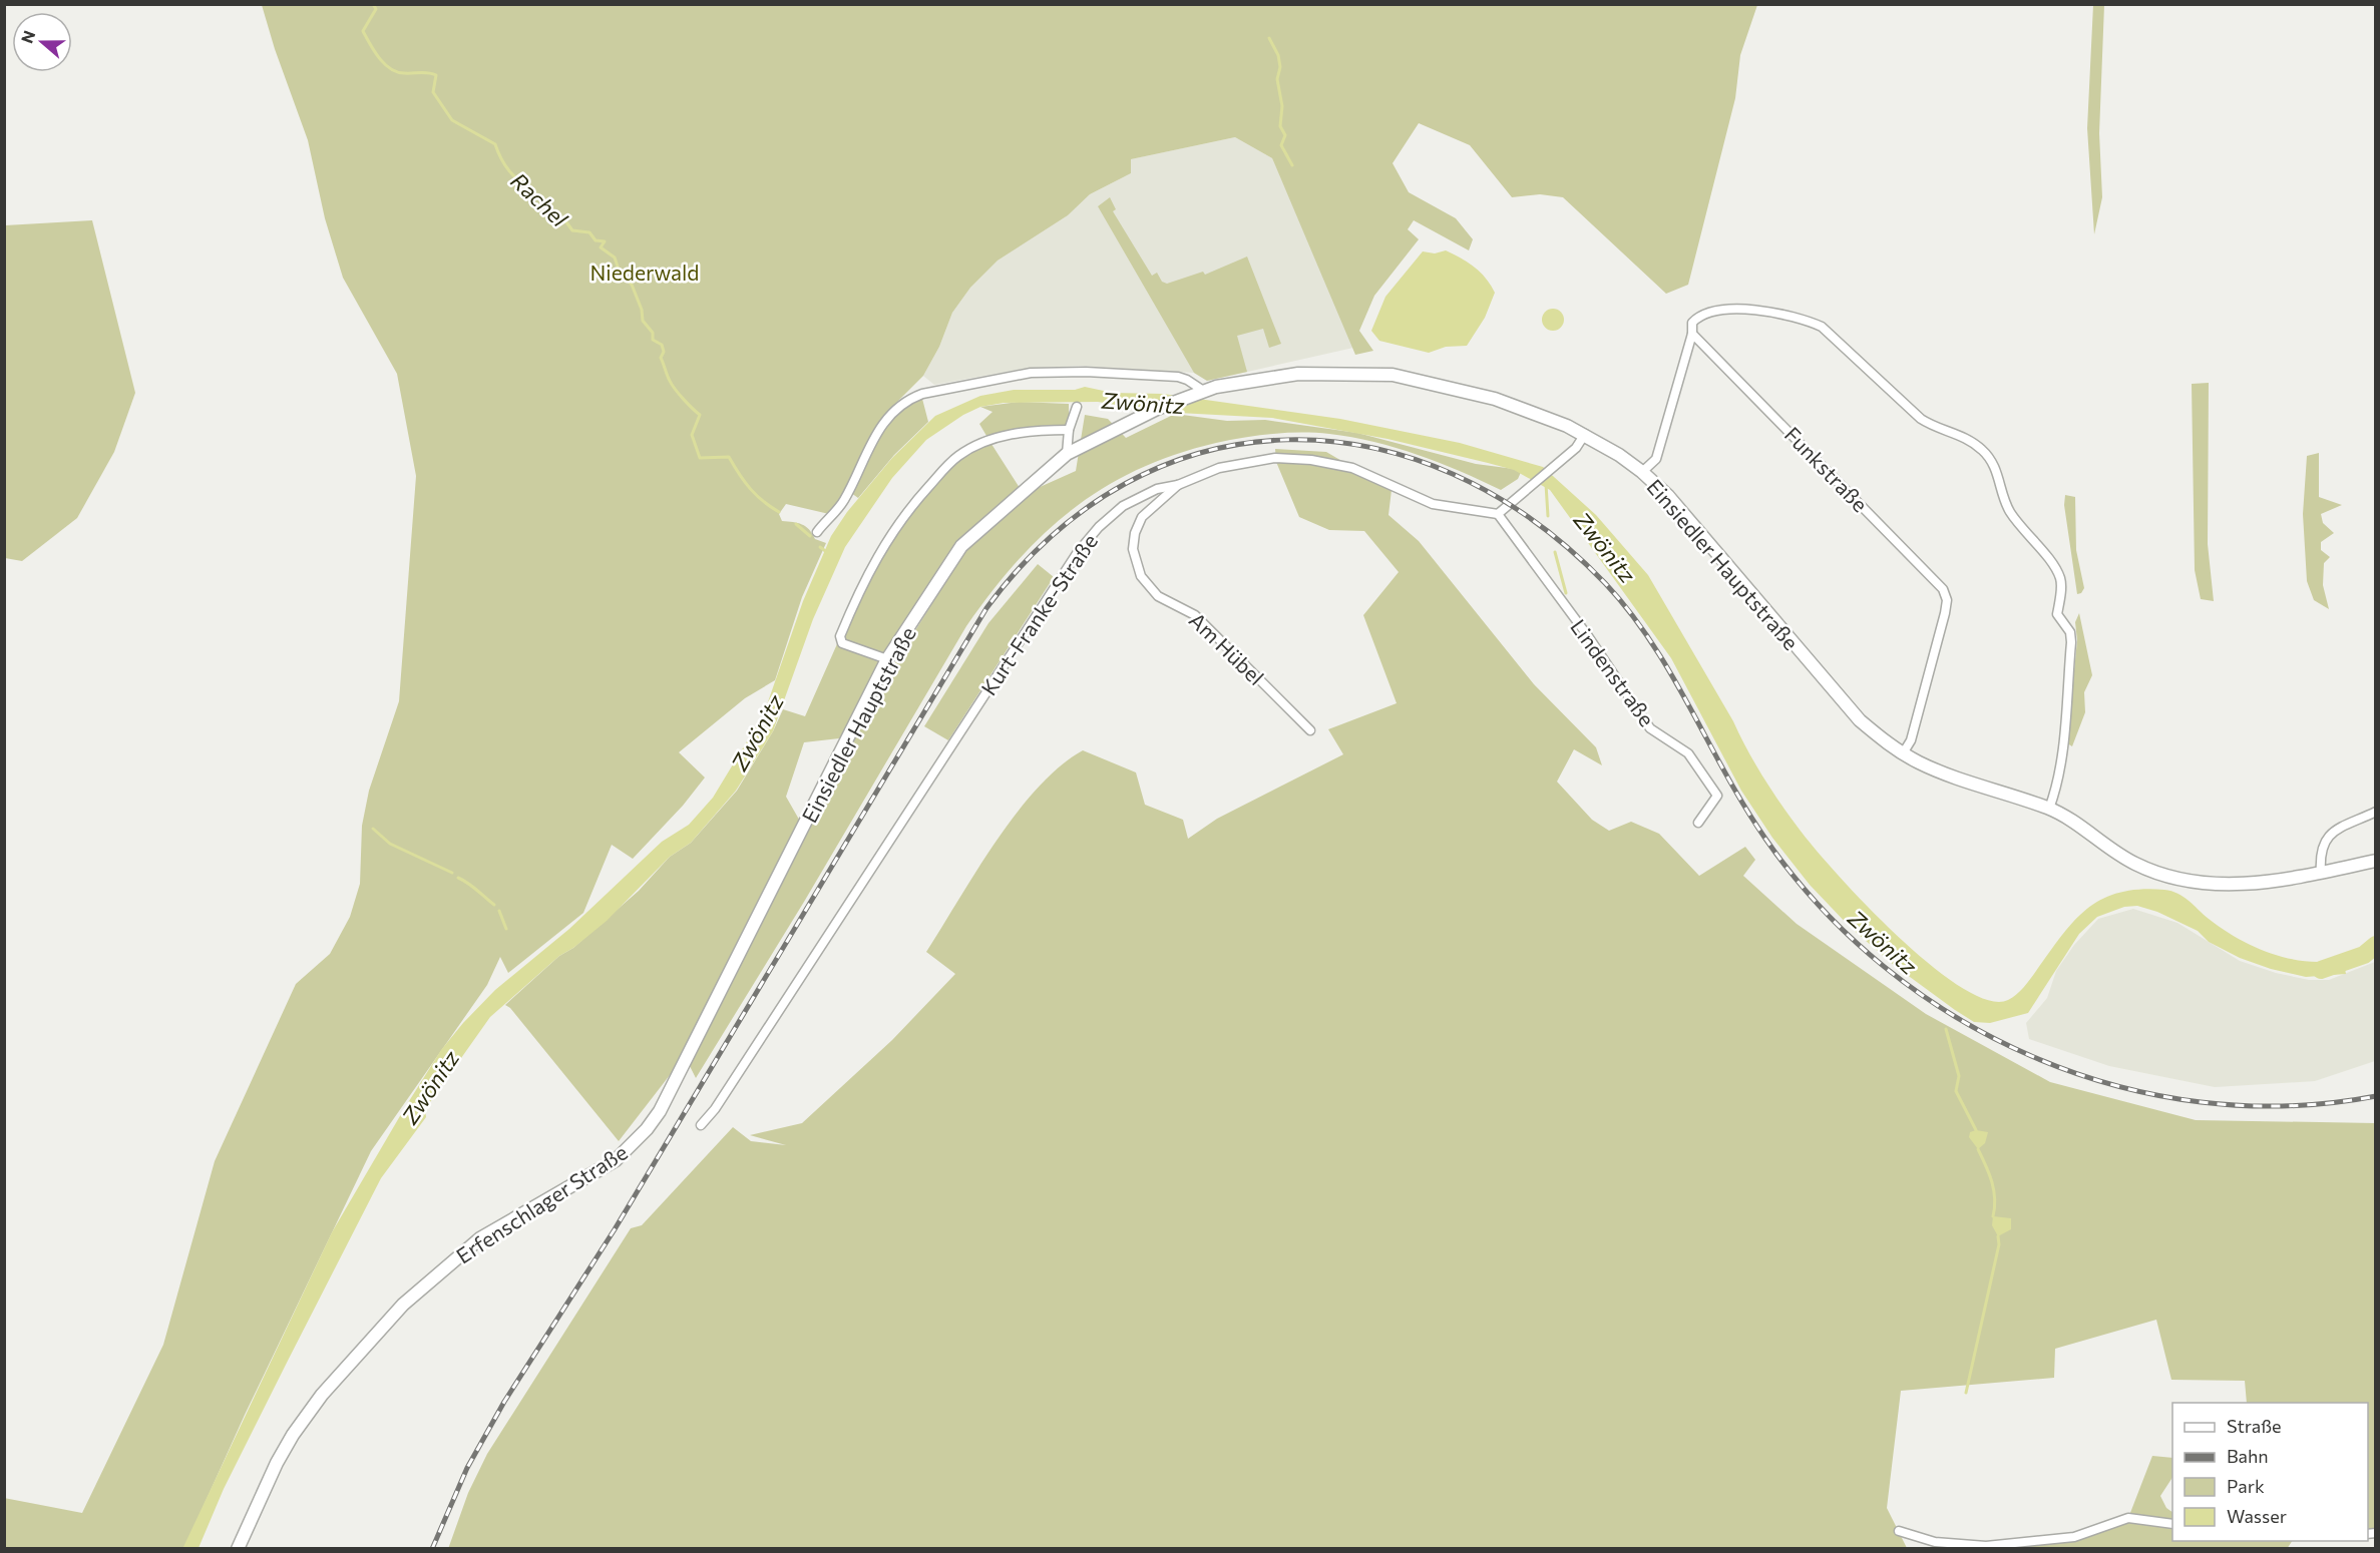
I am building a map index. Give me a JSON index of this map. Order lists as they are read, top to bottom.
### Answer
{
  "streets": {
    "main road": ["Einsiedler Hauptstraße", "Erfenschlager Straße"],
    "street": [
      "Funkstraße",
      "Kurt-Franke-Straße",
      "Am Hübel",
      "Lindenstraße"
    ]
  },
  "crossings": [
    ["Funkstraße", "Einsiedler Hauptstraße"],
    ["Einsiedler Hauptstraße", "Erfenschlager Straße"],
    ["Kurt-Franke-Straße", "Am Hübel"],
    ["Kurt-Franke-Straße", "Lindenstraße"]
  ],
  "water": ["Rachel", "Zwönitz"],
  "parks": ["Niederwald"],
  "legend": [
    "Straße",
    "Bahn",
    "Park",
    "Wasser"
  ],
  "north": "left"
}
